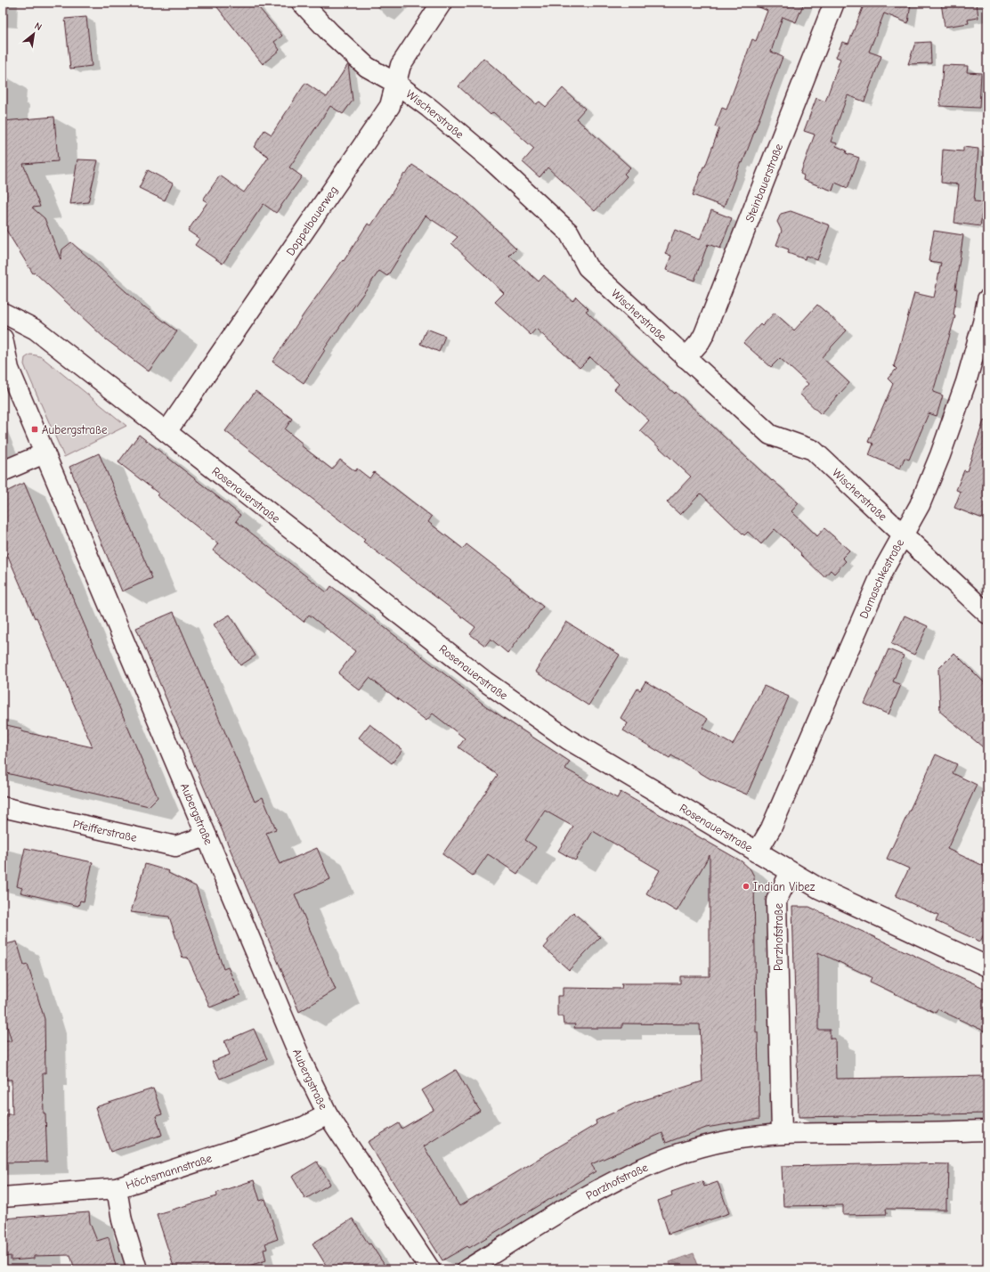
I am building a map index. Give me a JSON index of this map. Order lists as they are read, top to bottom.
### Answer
{
  "streets": {
    "street": [
      "Wischerstraße",
      "Steinbauerstraße",
      "Doppelbauerweg",
      "Rosenauerstraße",
      "Damaschkestraße",
      "Aubergstraße",
      "Pfeifferstraße",
      "Parzhofstraße",
      "Höchsmannstraße"
    ]
  },
  "crossings": [
    ["Wischerstraße", "Steinbauerstraße"],
    ["Wischerstraße", "Doppelbauerweg"],
    ["Wischerstraße", "Damaschkestraße"],
    ["Doppelbauerweg", "Rosenauerstraße"],
    ["Rosenauerstraße", "Damaschkestraße"],
    ["Rosenauerstraße", "Parzhofstraße"],
    ["Aubergstraße", "Pfeifferstraße"],
    ["Aubergstraße", "Höchsmannstraße"]
  ],
  "places": {
    "transit": ["Aubergstraße"],
    "other": ["Indian Vibez"]
  },
  "north": "top right"
}
